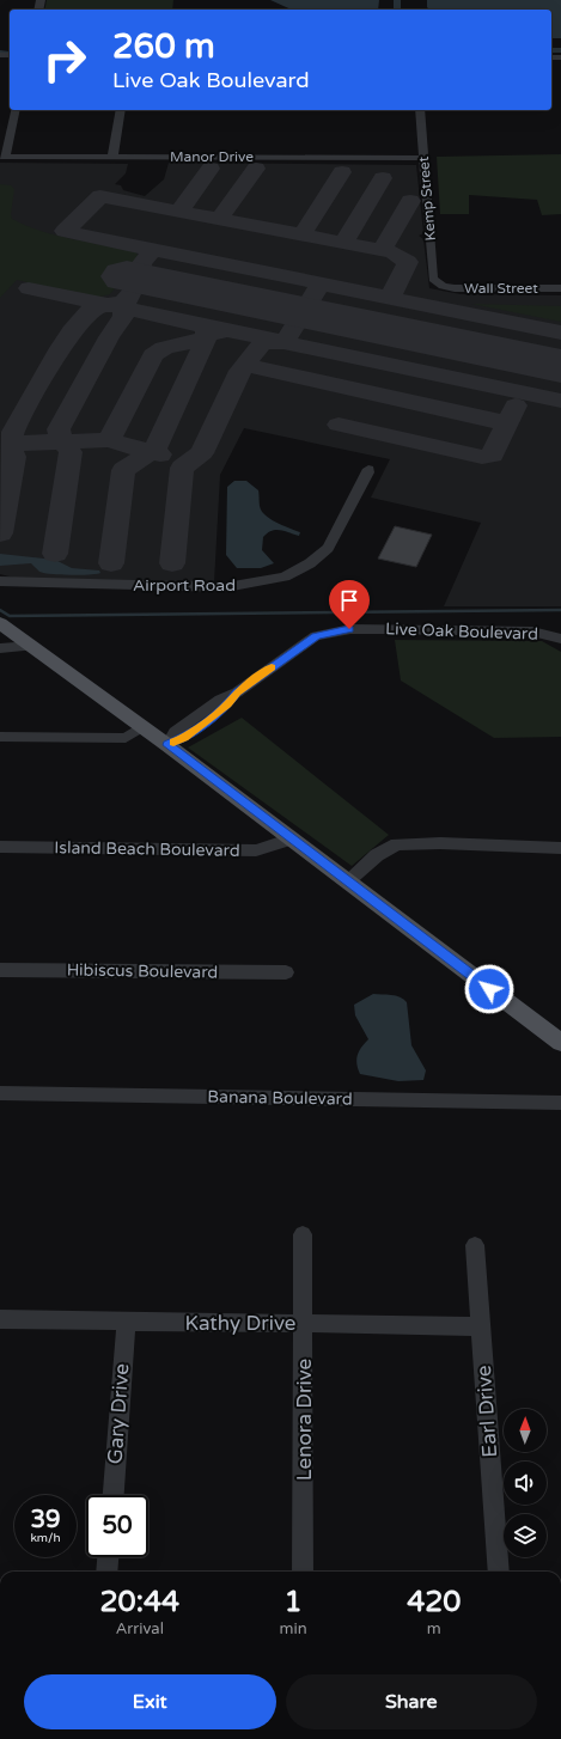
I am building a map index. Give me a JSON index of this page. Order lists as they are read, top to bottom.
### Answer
{
  "streets": {
    "street": [
      "Manor Drive",
      "Kemp Street",
      "Wall Street",
      "Airport Road",
      "Live Oak Boulevard",
      "Island Beach Boulevard",
      "Hibiscus Boulevard",
      "Banana Boulevard",
      "Kathy Drive",
      "Earl Drive",
      "Gary Drive",
      "Lenora Drive"
    ]
  },
  "crossings": [
    ["Manor Drive", "Kemp Street"],
    ["Kemp Street", "Wall Street"],
    ["Kathy Drive", "Earl Drive"],
    ["Kathy Drive", "Gary Drive"],
    ["Kathy Drive", "Lenora Drive"]
  ],
  "north": "top",
  "page": {
    "turn": ["260 m", "Live Oak Boulevard"],
    "speed": "39 km/h",
    "limit": "50",
    "eta": [
      "20:44",
      "Arrival",
      "1",
      "min",
      "420",
      "m"
    ],
    "buttons": ["Exit", "Share"]
  }
}
